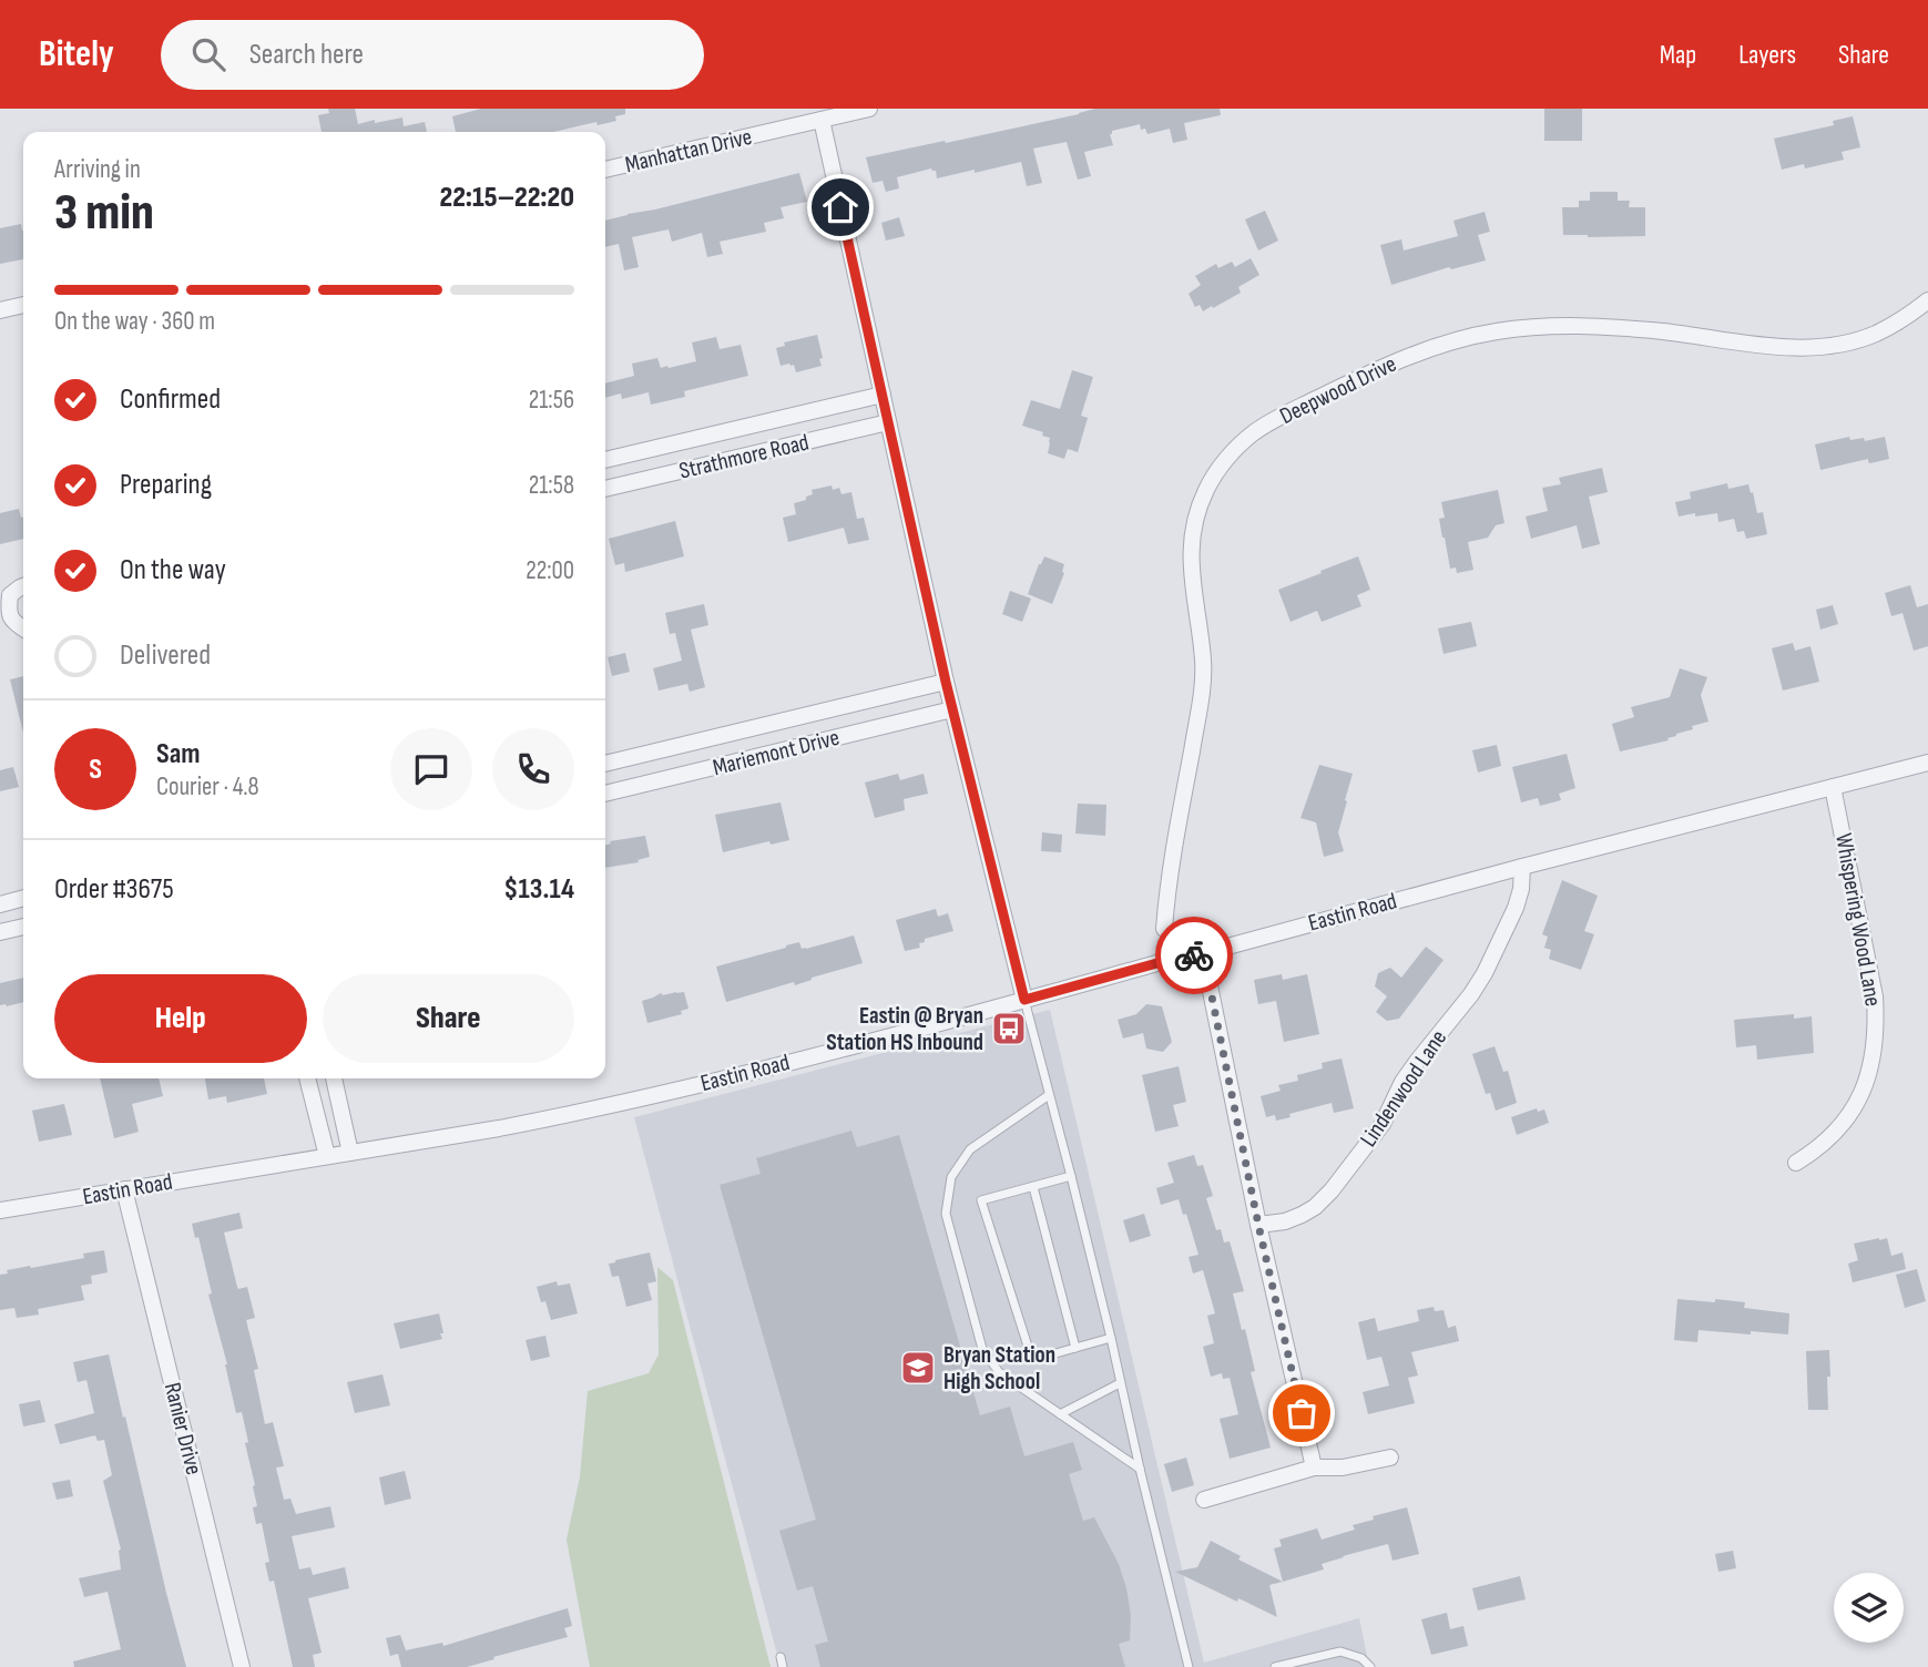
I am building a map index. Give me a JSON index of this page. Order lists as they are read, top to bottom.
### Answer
{
  "streets": {
    "street": [
      "Manhattan Drive",
      "Deepwood Drive",
      "Strathmore Road",
      "Mariemont Drive",
      "Eastin Road",
      "Whispering Wood Lane",
      "Lindenwood Lane",
      "Ranier Drive"
    ]
  },
  "crossings": [
    ["Eastin Road", "Whispering Wood Lane"],
    ["Eastin Road", "Lindenwood Lane"],
    ["Eastin Road", "Ranier Drive"]
  ],
  "places": {
    "bus stop": ["Eastin @ Bryan Station HS Inbound"],
    "school or university": ["Bryan Station High School"]
  },
  "page": {
    "header": "Bitely",
    "search": "Search here",
    "nav": ["Map", "Layers", "Share"],
    "heading": ["3 min", "Arriving in", "22:15–22:20"],
    "panel": [
      "Sam",
      "Courier · 4.8",
      "Order #3675",
      "$13.14"
    ],
    "bar": "On the way · 360 m",
    "list": [
      ["Confirmed", "21:56"],
      ["Preparing", "21:58"],
      ["On the way", "22:00"],
      "Delivered"
    ],
    "round": "S",
    "buttons": ["Help", "Share"]
  }
}
